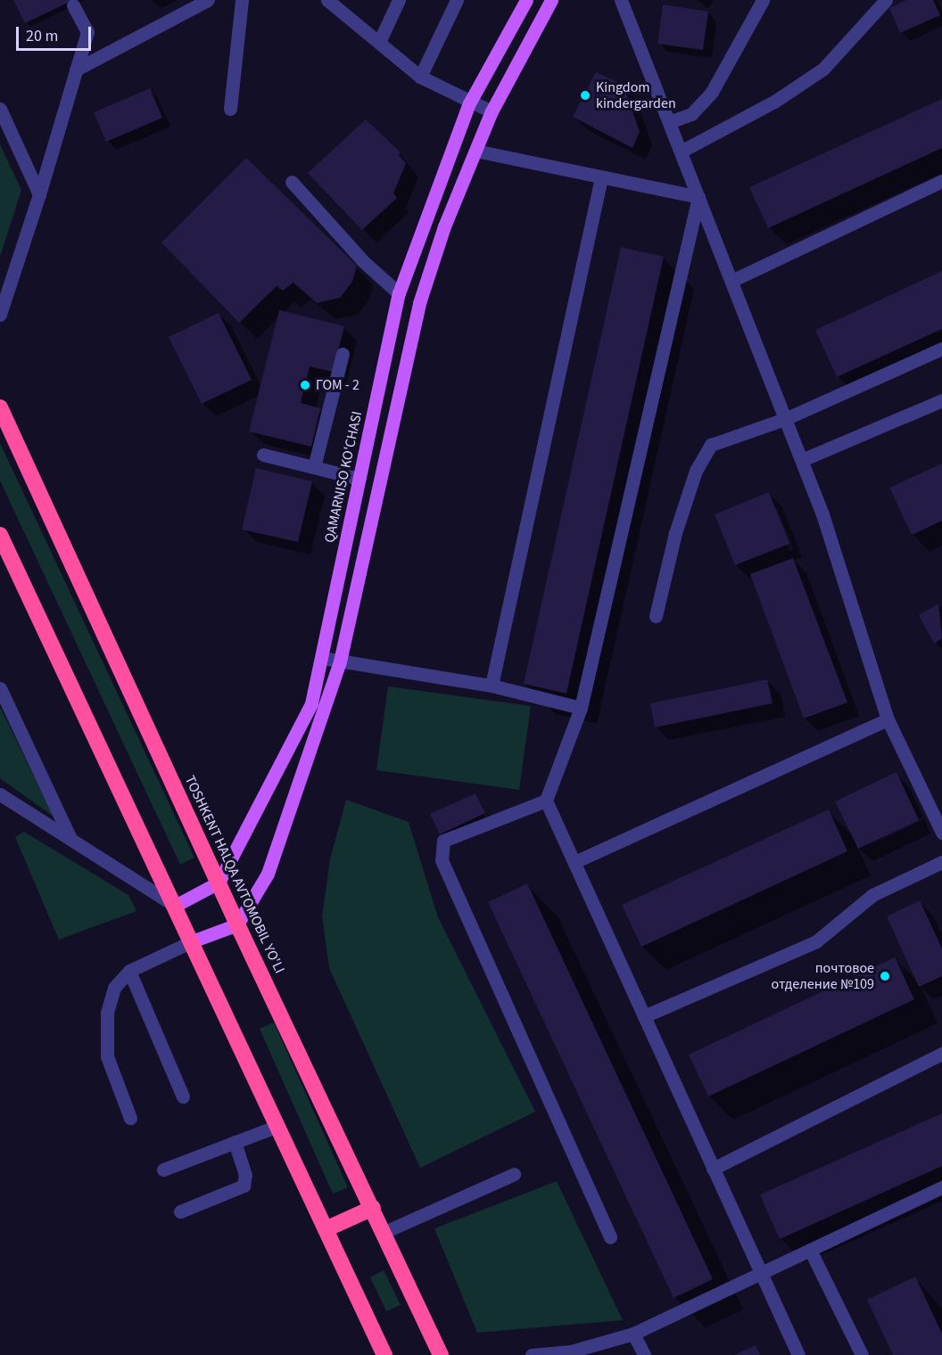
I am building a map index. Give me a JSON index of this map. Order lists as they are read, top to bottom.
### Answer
{
  "streets": {
    "highway": ["TOSHKENT HALQA AVTOMOBIL YO'LI"],
    "main road": ["QAMARNISO KO'CHASI"]
  },
  "crossings": [
    ["QAMARNISO KO'CHASI", "TOSHKENT HALQA AVTOMOBIL YO'LI"]
  ],
  "places": ["Kingdom kindergarden", "ГОМ - 2", "почтовое отделение №109"],
  "scale_bar": "20 m"
}
